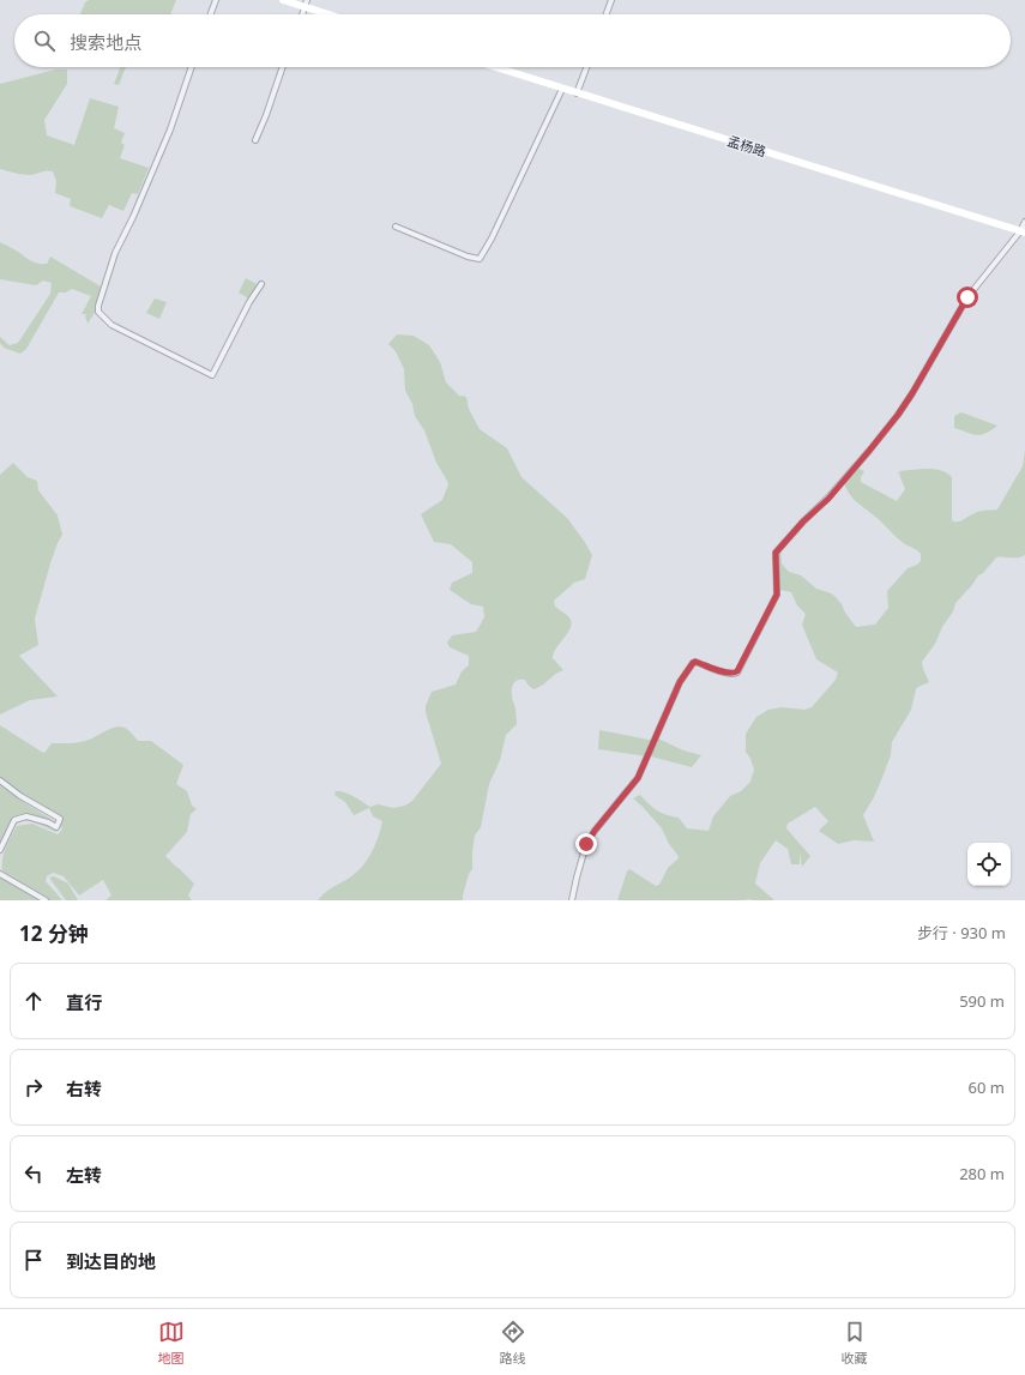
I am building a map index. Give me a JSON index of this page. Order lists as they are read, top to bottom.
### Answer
{
  "streets": {
    "street": ["孟杨路"]
  },
  "page": {
    "search": "搜索地点",
    "heading": ["12 分钟", "步行 · 930 m"],
    "list": [
      ["直行", "590 m"],
      ["右转", "60 m"],
      ["左转", "280 m"],
      "到达目的地"
    ],
    "nav": ["地图", "路线", "收藏"]
  }
}
